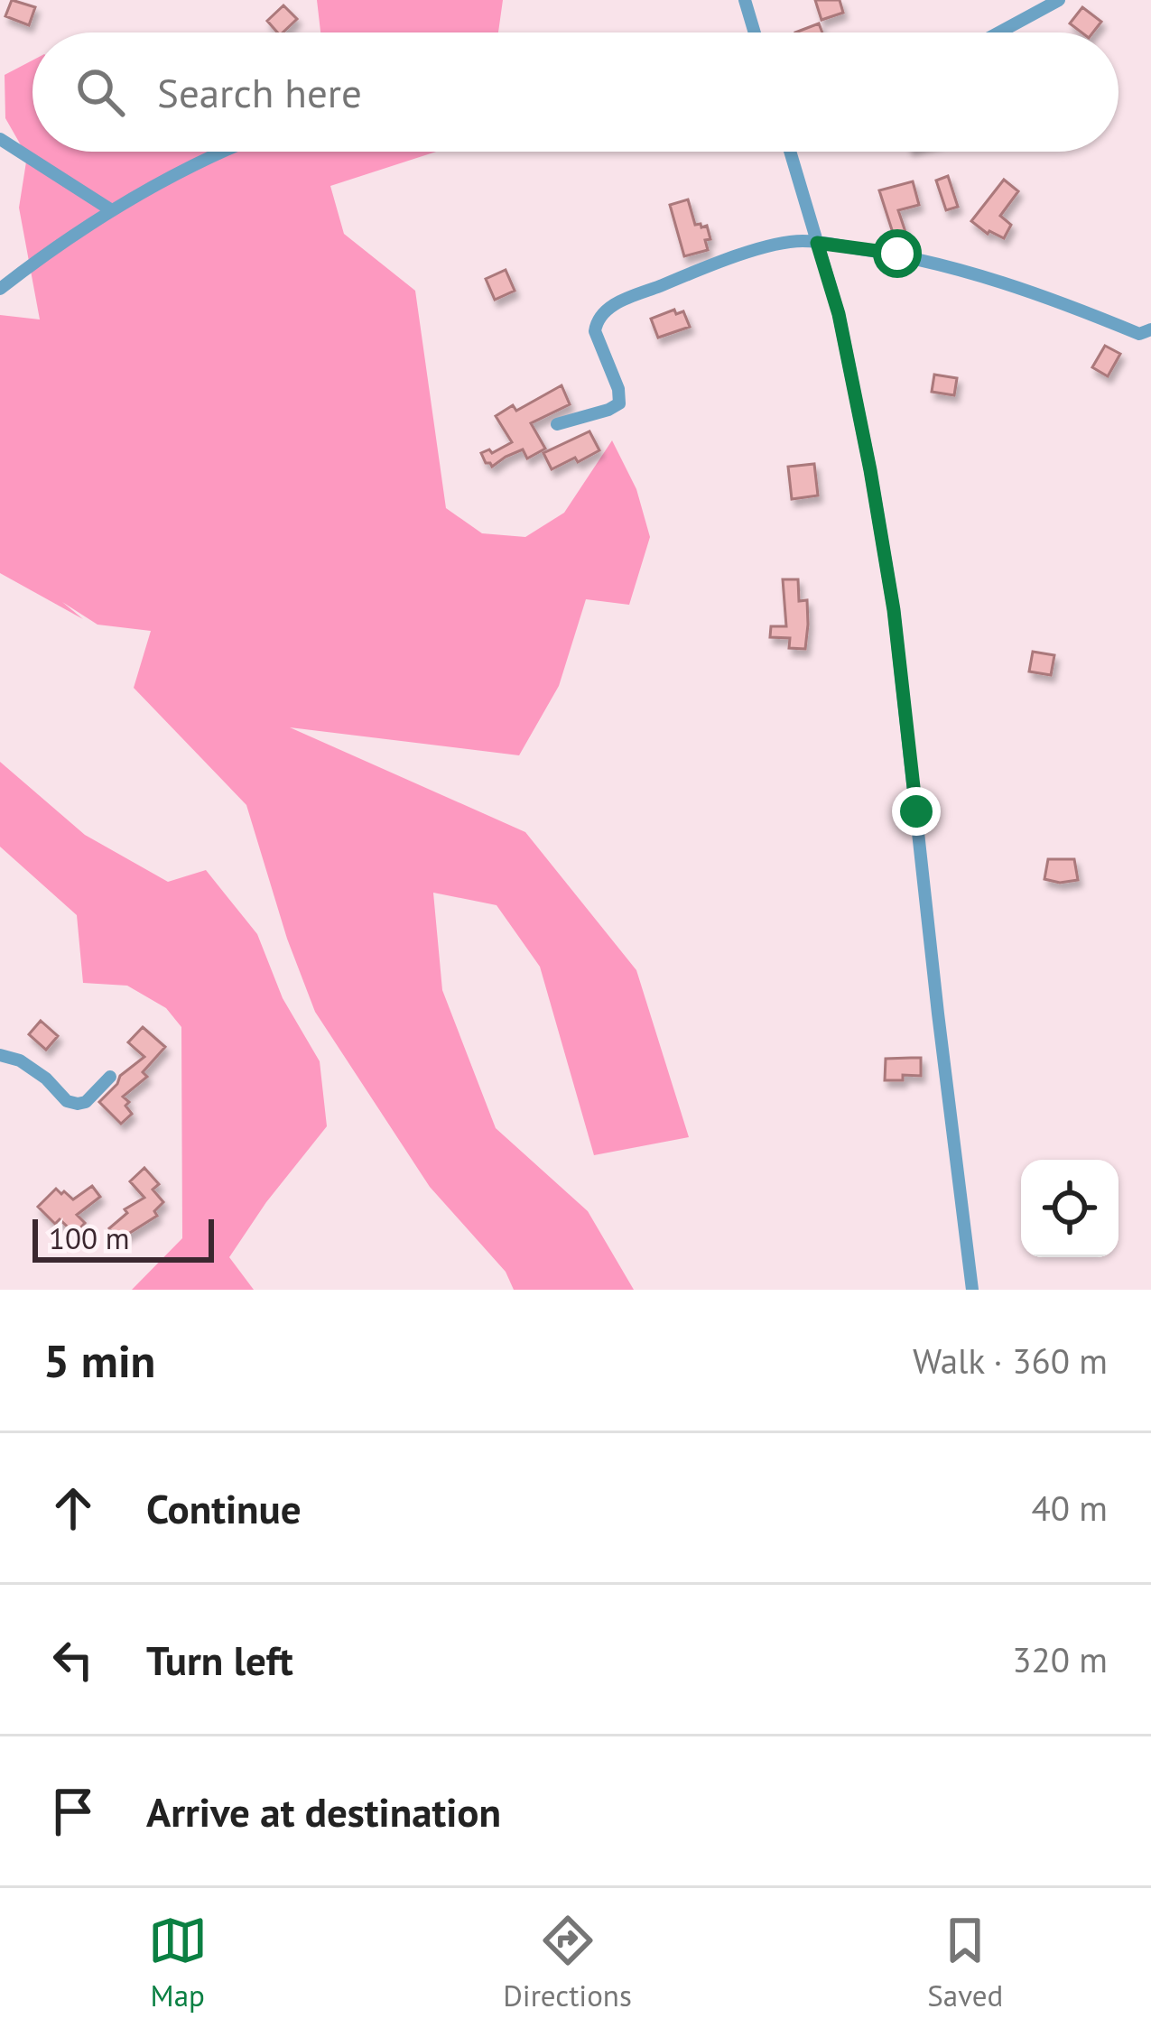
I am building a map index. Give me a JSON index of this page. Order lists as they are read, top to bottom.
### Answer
{
  "scale_bar": "100 m",
  "page": {
    "search": "Search here",
    "scale": "100 m",
    "heading": ["5 min", "Walk · 360 m"],
    "list": [
      ["Continue", "40 m"],
      ["Turn left", "320 m"],
      "Arrive at destination"
    ],
    "nav": ["Map", "Directions", "Saved"]
  }
}
